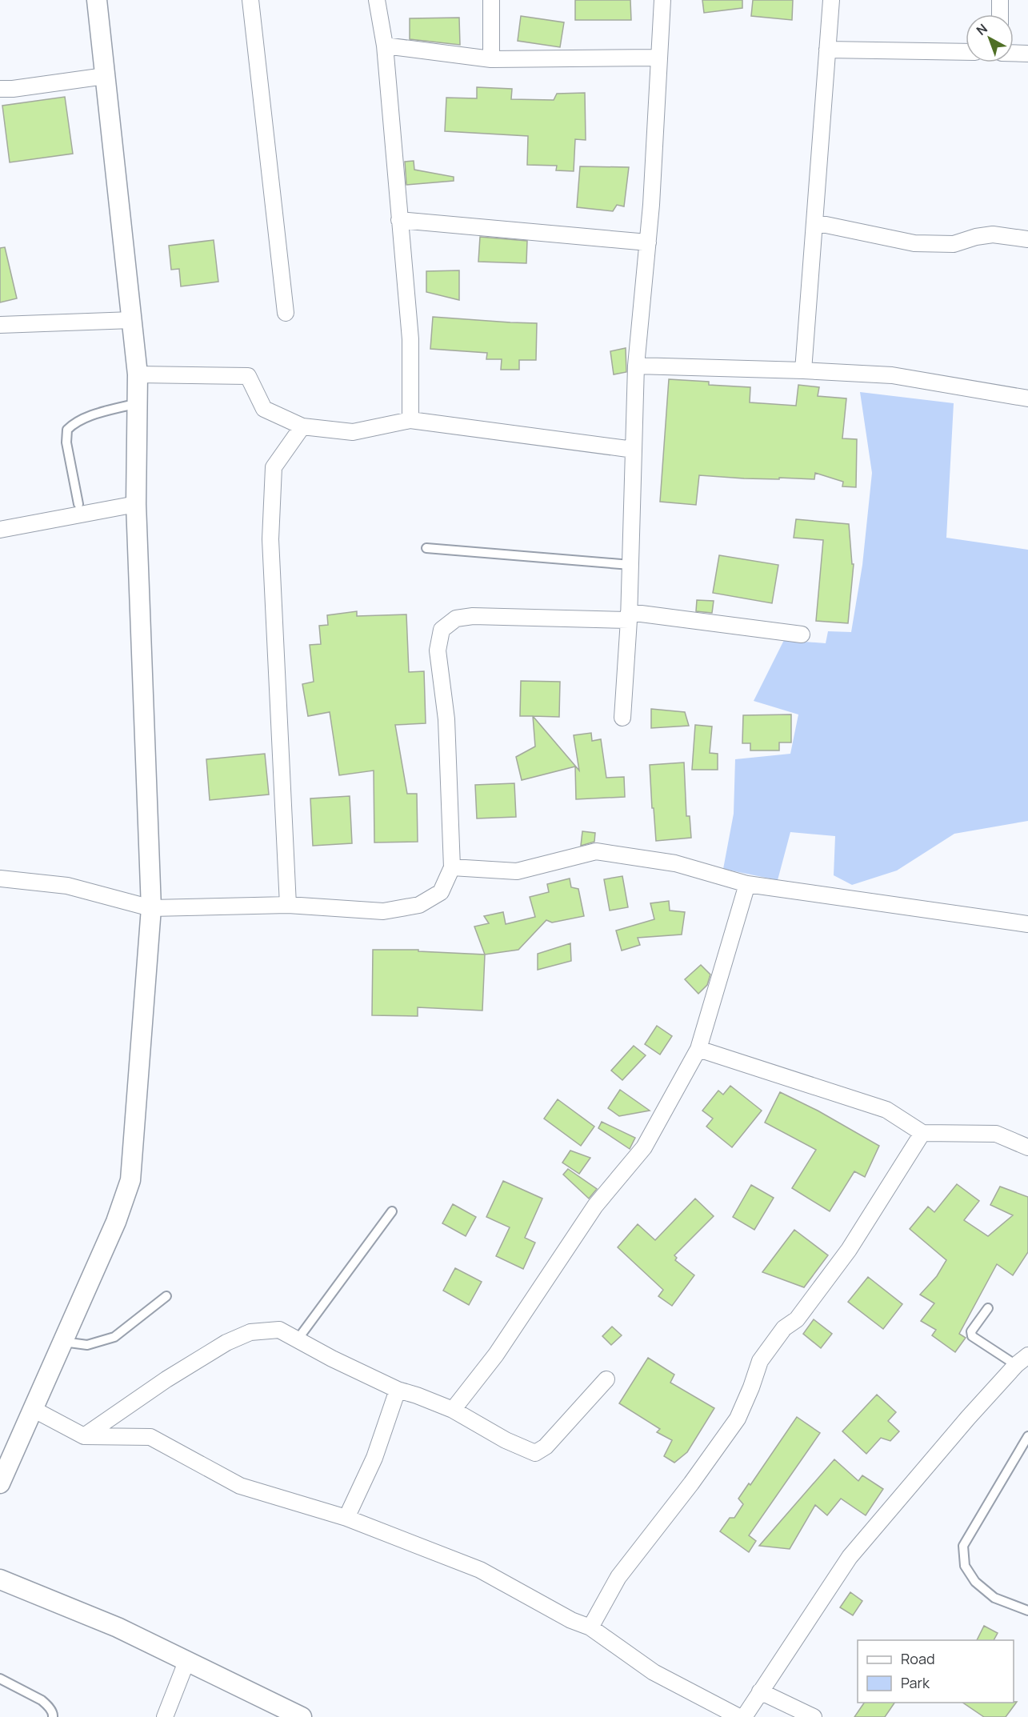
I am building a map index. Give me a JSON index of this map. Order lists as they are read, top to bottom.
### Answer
{
  "legend": ["Road", "Park"],
  "north": "top left"
}
